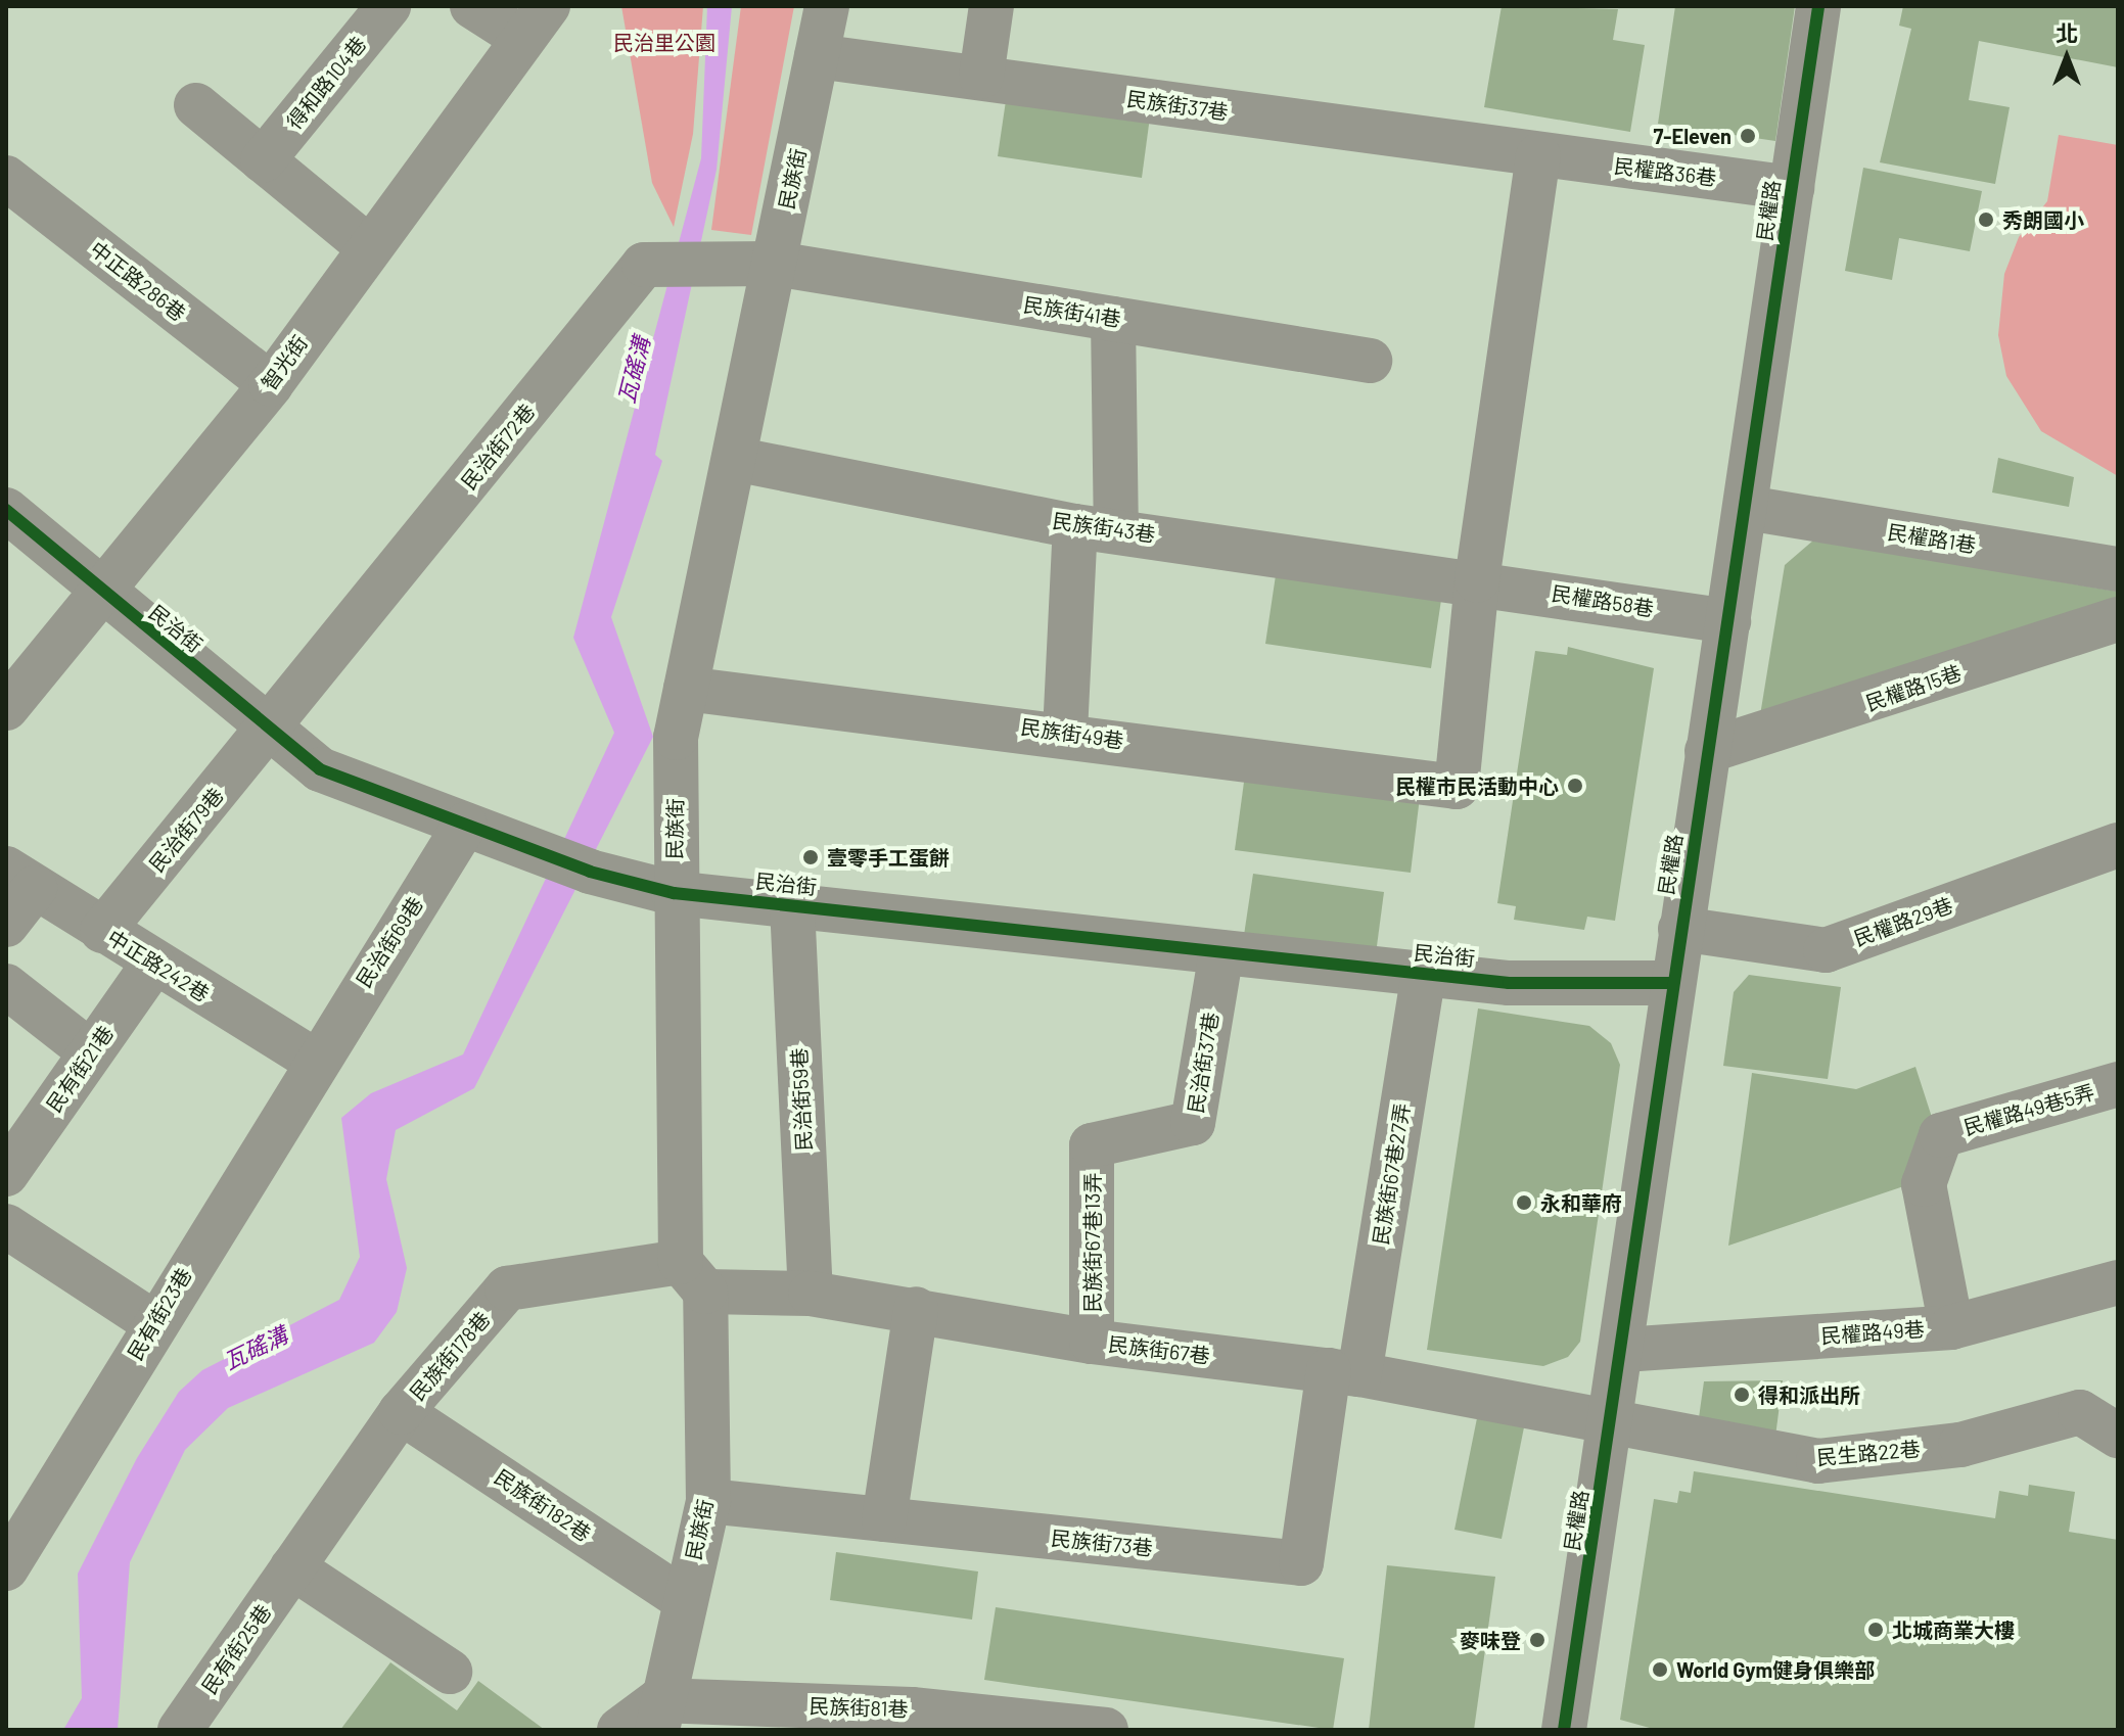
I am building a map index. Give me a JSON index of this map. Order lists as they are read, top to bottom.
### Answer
{
  "streets": {
    "street": [
      "得和路104巷",
      "民族街37巷",
      "民權路36巷",
      "民族街",
      "民權路",
      "中正路286巷",
      "民族街41巷",
      "智光街",
      "民治街72巷",
      "民族街43巷",
      "民權路1巷",
      "民權路58巷",
      "民治街",
      "民權路15巷",
      "民族街49巷",
      "民治街79巷",
      "民權路29巷",
      "民治街69巷",
      "中正路242巷",
      "民治街37巷",
      "民有街21巷",
      "民治街59巷",
      "民權路49巷5弄",
      "民族街67巷27弄",
      "民族街67巷13弄",
      "民有街23巷",
      "民權路49巷",
      "民族街67巷",
      "民族街178巷",
      "民生路22巷",
      "民族街182巷",
      "民族街73巷",
      "民有街25巷",
      "民族街81巷"
    ]
  },
  "crossings": [
    ["民族街37巷", "民權路36巷"],
    ["民族街37巷", "民族街"],
    ["民權路36巷", "民權路"],
    ["民族街", "民族街41巷"],
    ["民族街", "民治街72巷"],
    ["民族街", "民族街43巷"],
    ["民族街", "民治街"],
    ["民族街", "民族街49巷"],
    ["民族街", "民族街67巷"],
    ["民族街", "民族街178巷"],
    ["民族街", "民族街182巷"],
    ["民族街", "民族街73巷"],
    ["民族街", "民族街81巷"],
    ["民權路", "民權路1巷"],
    ["民權路", "民權路58巷"],
    ["民權路", "民治街"],
    ["民權路", "民權路15巷"],
    ["民權路", "民權路29巷"],
    ["民權路", "民權路49巷"],
    ["民權路", "民族街67巷"],
    ["民權路", "民生路22巷"],
    ["中正路286巷", "智光街"],
    ["民族街41巷", "民治街72巷"],
    ["智光街", "民治街"],
    ["民治街72巷", "民治街"],
    ["民治街72巷", "民治街79巷"],
    ["民族街43巷", "民權路58巷"],
    ["民族街43巷", "民族街49巷"],
    ["民權路58巷", "民族街49巷"],
    ["民治街", "民治街79巷"],
    ["民治街", "民治街69巷"],
    ["民治街", "民治街37巷"],
    ["民治街", "民治街59巷"],
    ["民治街", "民族街67巷27弄"],
    ["民治街79巷", "中正路242巷"],
    ["民治街69巷", "中正路242巷"],
    ["民治街69巷", "民有街23巷"],
    ["中正路242巷", "民有街21巷"],
    ["中正路242巷", "民有街23巷"],
    ["民治街37巷", "民族街67巷13弄"],
    ["民治街59巷", "民族街67巷"],
    ["民權路49巷5弄", "民權路49巷"],
    ["民族街67巷27弄", "民族街67巷"],
    ["民族街67巷27弄", "民族街73巷"],
    ["民族街67巷13弄", "民族街67巷"],
    ["民族街67巷", "民族街178巷"],
    ["民族街67巷", "民生路22巷"],
    ["民族街67巷", "民族街73巷"],
    ["民族街178巷", "民族街182巷"],
    ["民族街178巷", "民有街25巷"]
  ],
  "water": ["瓦磘溝"],
  "parks": ["民治里公園"],
  "places": [
    "7-Eleven",
    "秀朗國小",
    "民權市民活動中心",
    "壹零手工蛋餅",
    "永和華府",
    "得和派出所",
    "北城商業大樓",
    "麥味登",
    "World Gym健身俱樂部"
  ],
  "north": "top"
}
